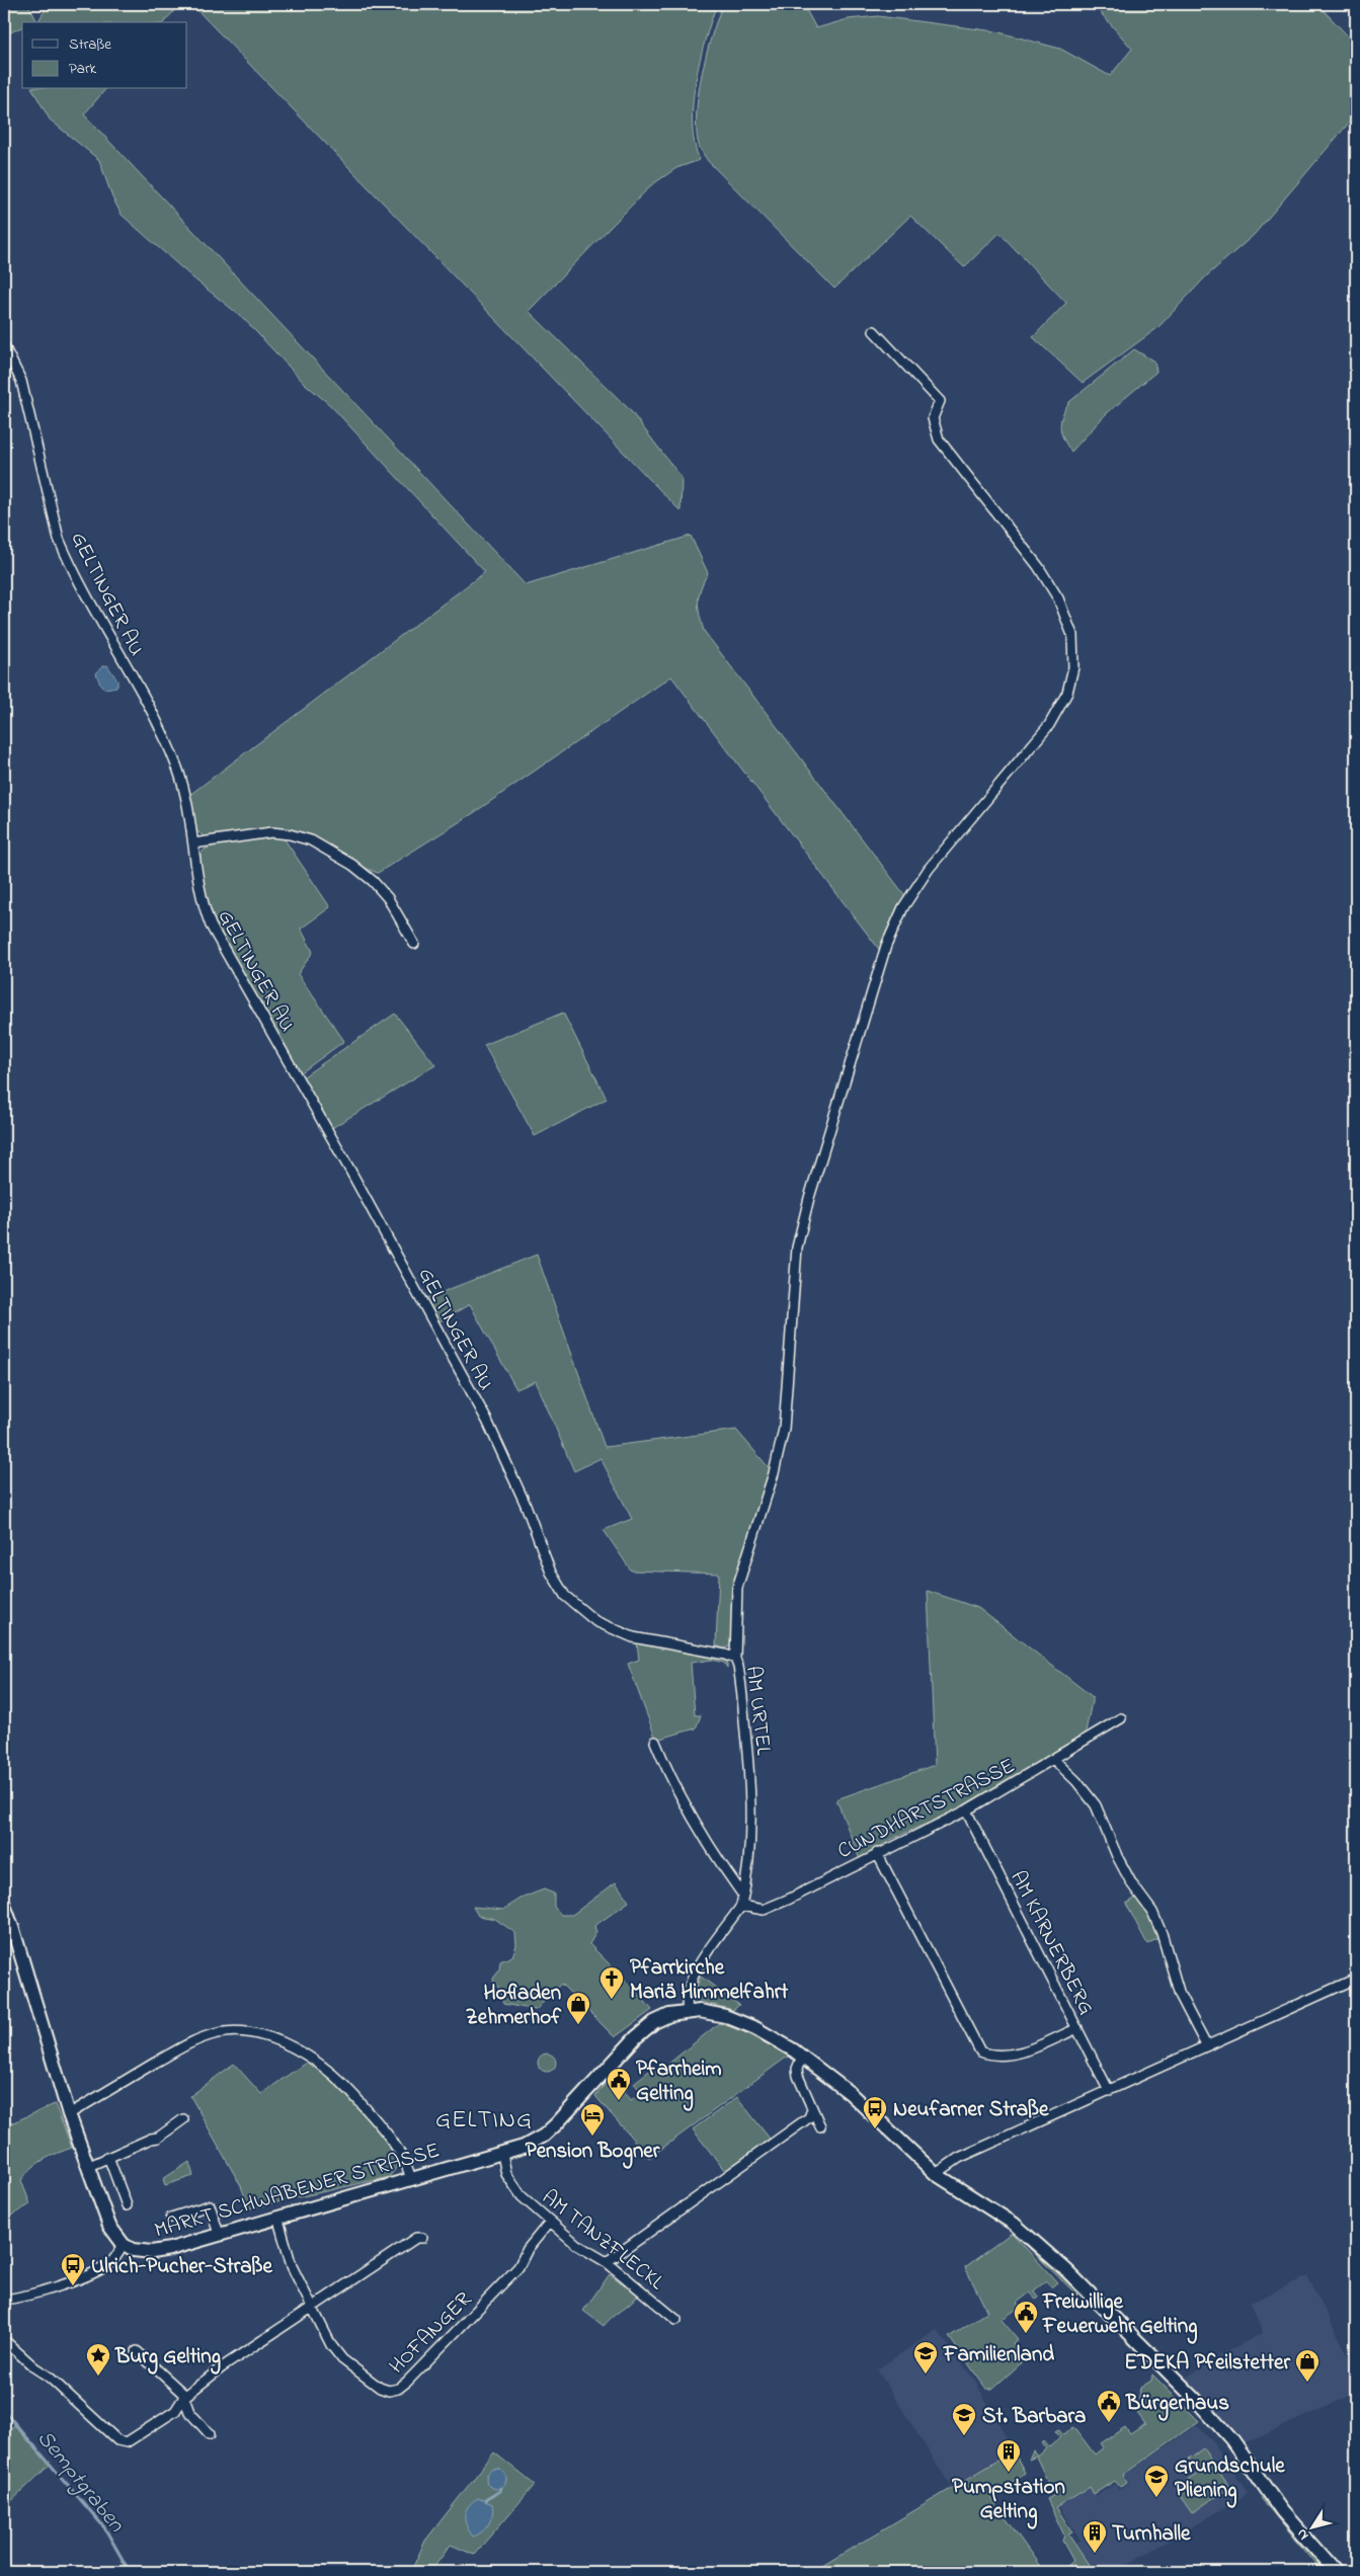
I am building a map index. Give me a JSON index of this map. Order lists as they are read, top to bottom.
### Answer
{
  "streets": {
    "main road": ["MARKT SCHWABENER STRASSE"],
    "street": [
      "GELTINGER AU",
      "AM URTEL",
      "CUNDHARTSTRASSE",
      "AM KARNERBERG",
      "AM TANZFLECKL",
      "HOFANGER"
    ]
  },
  "crossings": [
    ["GELTINGER AU", "AM URTEL"],
    ["AM URTEL", "CUNDHARTSTRASSE"],
    ["AM URTEL", "MARKT SCHWABENER STRASSE"],
    ["CUNDHARTSTRASSE", "AM KARNERBERG"],
    ["MARKT SCHWABENER STRASSE", "AM TANZFLECKL"],
    ["MARKT SCHWABENER STRASSE", "HOFANGER"],
    ["AM TANZFLECKL", "HOFANGER"]
  ],
  "districts": ["GELTING"],
  "water": ["Semptgraben"],
  "places": {
    "church": ["Pfarrkirche Mariä Himmelfahrt"],
    "shop": ["Hofladen Zehmerhof", "EDEKA Pfeilstetter"],
    "public building": ["Pfarrheim Gelting", "Freiwillige Feuerwehr Gelting", "Bürgerhaus"],
    "bus stop": ["Neufarner Straße", "Ulrich-Pucher-Straße"],
    "hotel": ["Pension Bogner"],
    "school or university": ["Familienland", "St. Barbara", "Grundschule Pliening"],
    "place": ["Burg Gelting"],
    "building": ["Pumpstation Gelting", "Turnhalle"]
  },
  "legend": ["Straße", "Park"],
  "north": "bottom left"
}
